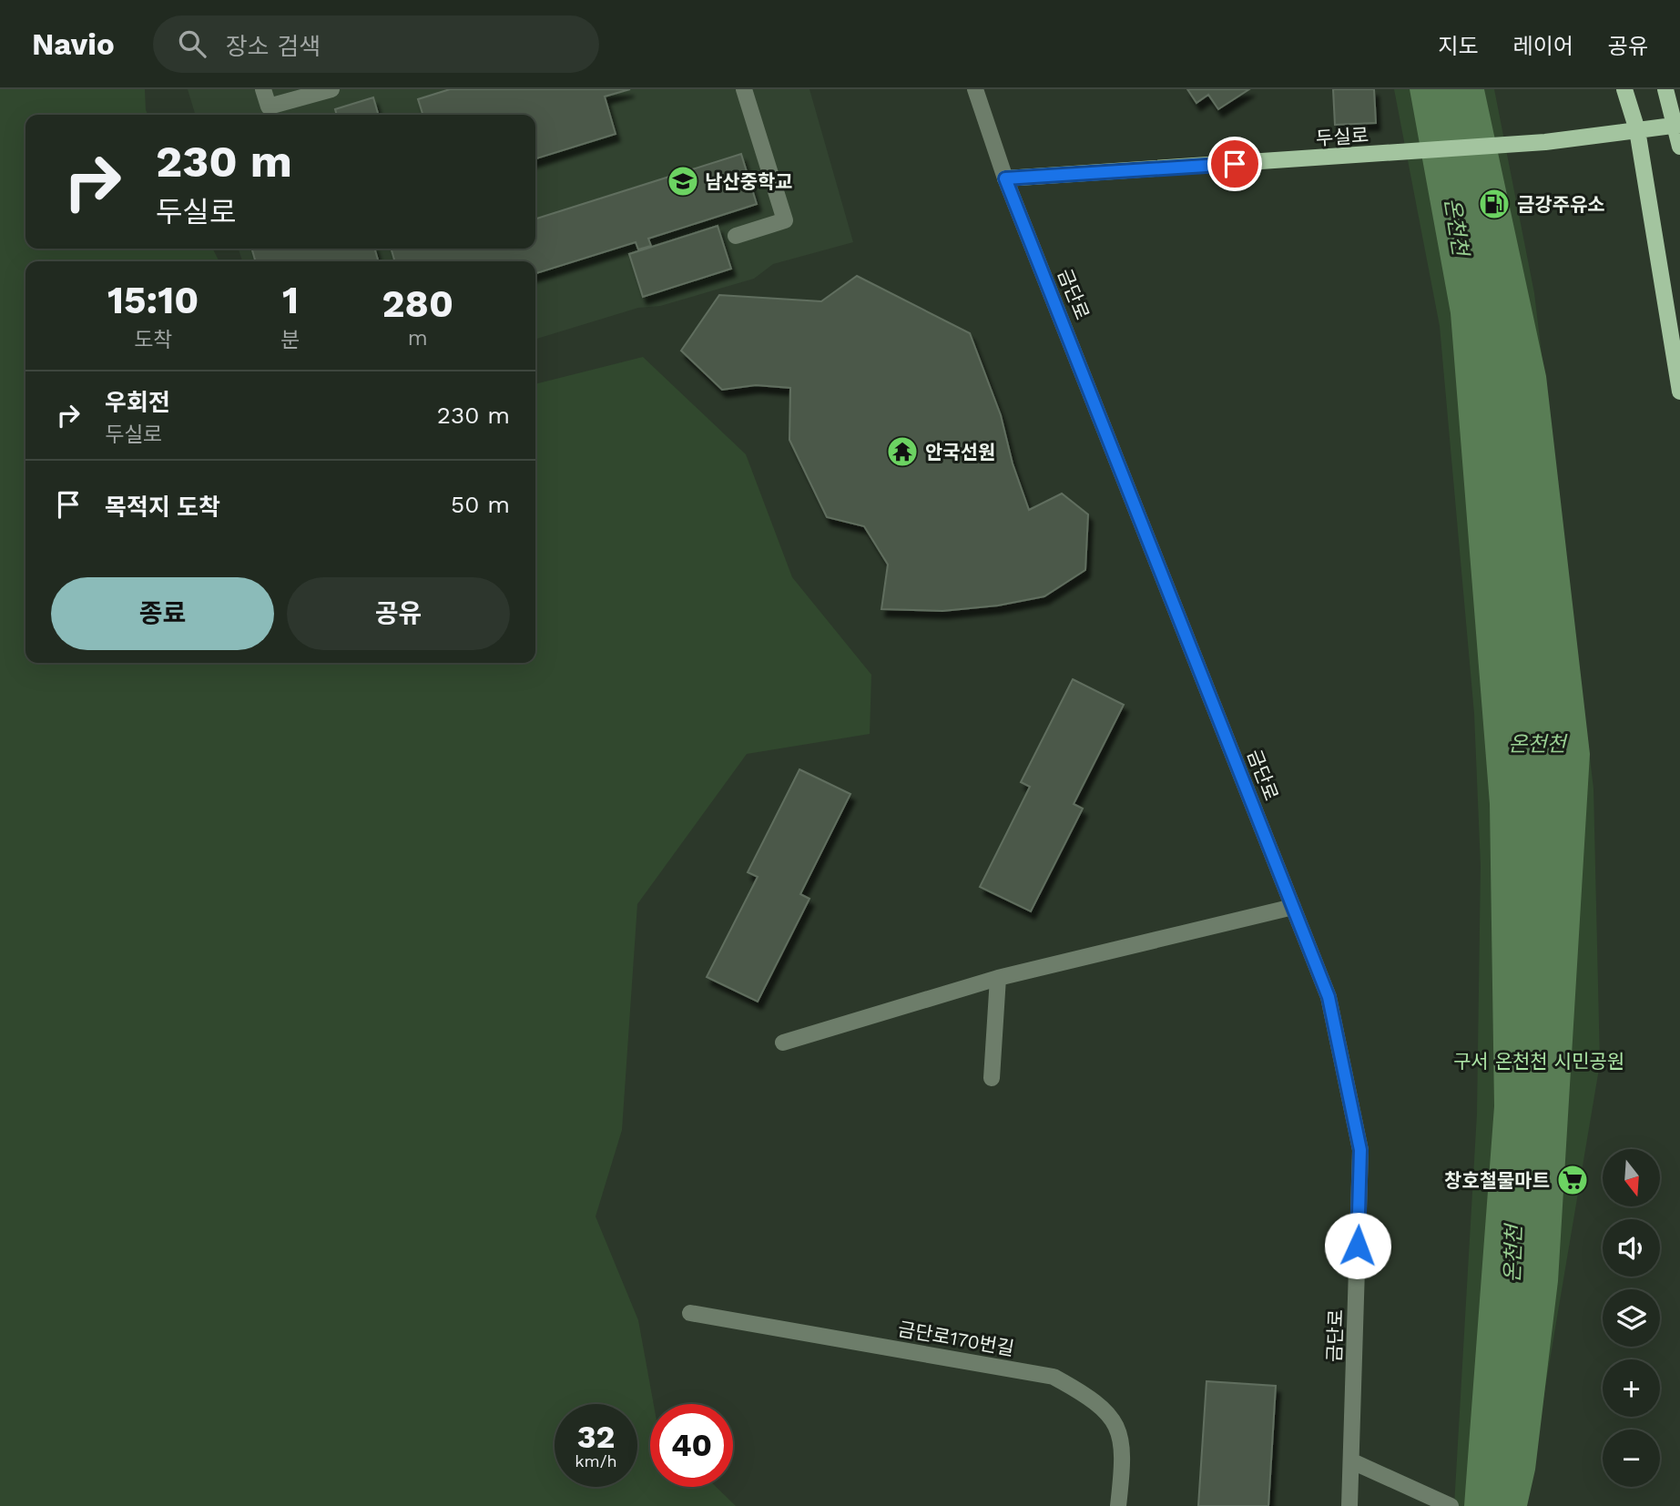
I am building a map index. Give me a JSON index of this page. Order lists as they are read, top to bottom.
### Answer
{
  "streets": {
    "main road": ["두실로"],
    "street": ["금단로", "금단로170번길"]
  },
  "crossings": [
    ["두실로", "금단로"]
  ],
  "water": ["온천천"],
  "parks": ["구서 온천천 시민공원"],
  "places": {
    "school or university": ["남산중학교"],
    "fuel station": ["금강주유소"],
    "temple": ["안국선원"],
    "supermarket": ["창호철물마트"]
  },
  "north": "bottom",
  "page": {
    "header": "Navio",
    "search": "장소 검색",
    "nav": ["지도", "레이어", "공유"],
    "turn": ["230 m", "두실로"],
    "eta": [
      "15:10",
      "도착",
      "1",
      "분",
      "280",
      "m"
    ],
    "list": [
      {
        "name": "우회전",
        "note": "두실로",
        "value": "230 m"
      },
      {
        "name": "목적지 도착",
        "value": "50 m"
      }
    ],
    "buttons": ["종료", "공유"],
    "map_buttons": ["+", "−"],
    "speed": "32 km/h",
    "limit": "40"
  }
}
